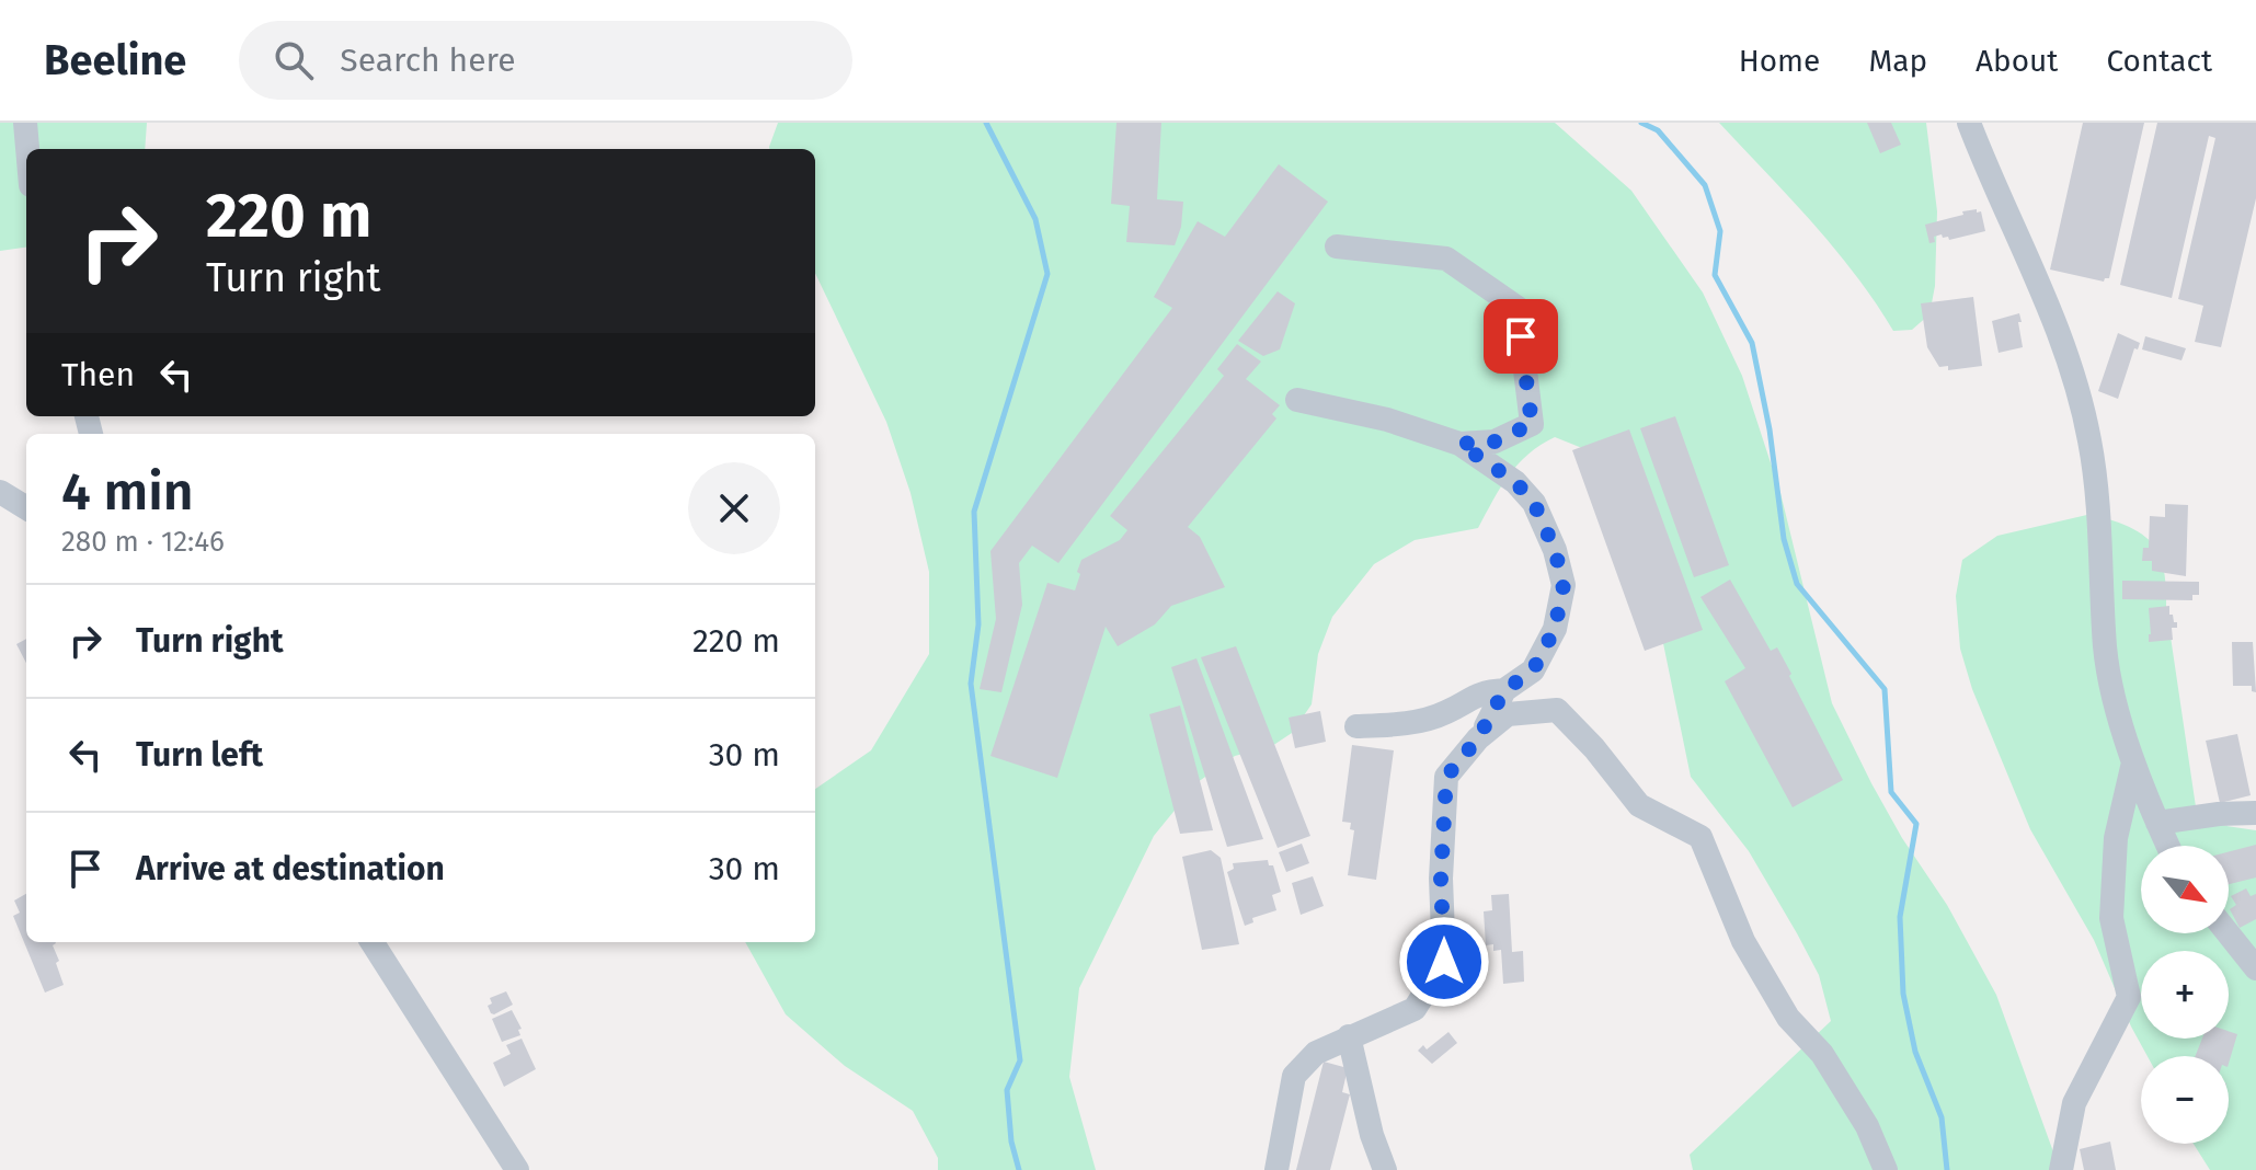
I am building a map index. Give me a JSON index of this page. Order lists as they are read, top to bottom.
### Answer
{
  "north": "bottom right",
  "page": {
    "header": "Beeline",
    "search": "Search here",
    "nav": [
      "Home",
      "Map",
      "About",
      "Contact"
    ],
    "turn": ["220 m", "Turn right"],
    "then": "Then",
    "heading": ["4 min", "280 m · 12:46"],
    "list": [
      {
        "name": "Turn right",
        "value": "220 m"
      },
      {
        "name": "Turn left",
        "value": "30 m"
      },
      {
        "name": "Arrive at destination",
        "value": "30 m"
      }
    ],
    "map_buttons": ["+", "−"]
  }
}
